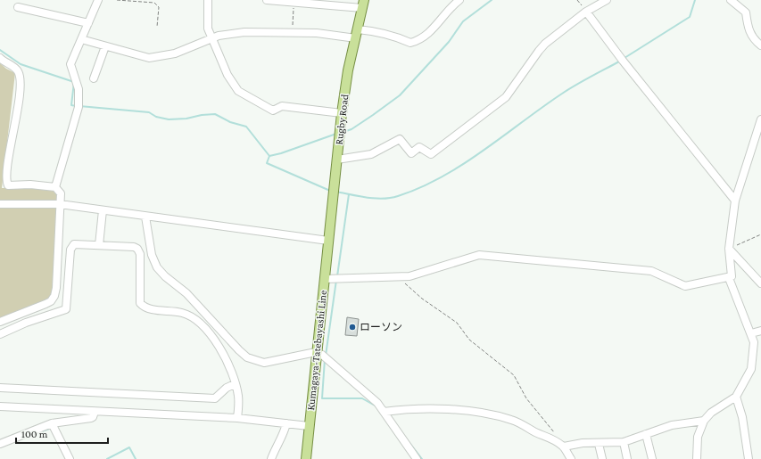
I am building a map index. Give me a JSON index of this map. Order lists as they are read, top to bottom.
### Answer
{
  "streets": {
    "main road": ["Rugby Road", "Kumagaya-Tatebayashi Line"]
  },
  "crossings": [
    ["Rugby Road", "Kumagaya-Tatebayashi Line"]
  ],
  "places": ["ローソン"],
  "scale_bar": "100 m"
}
